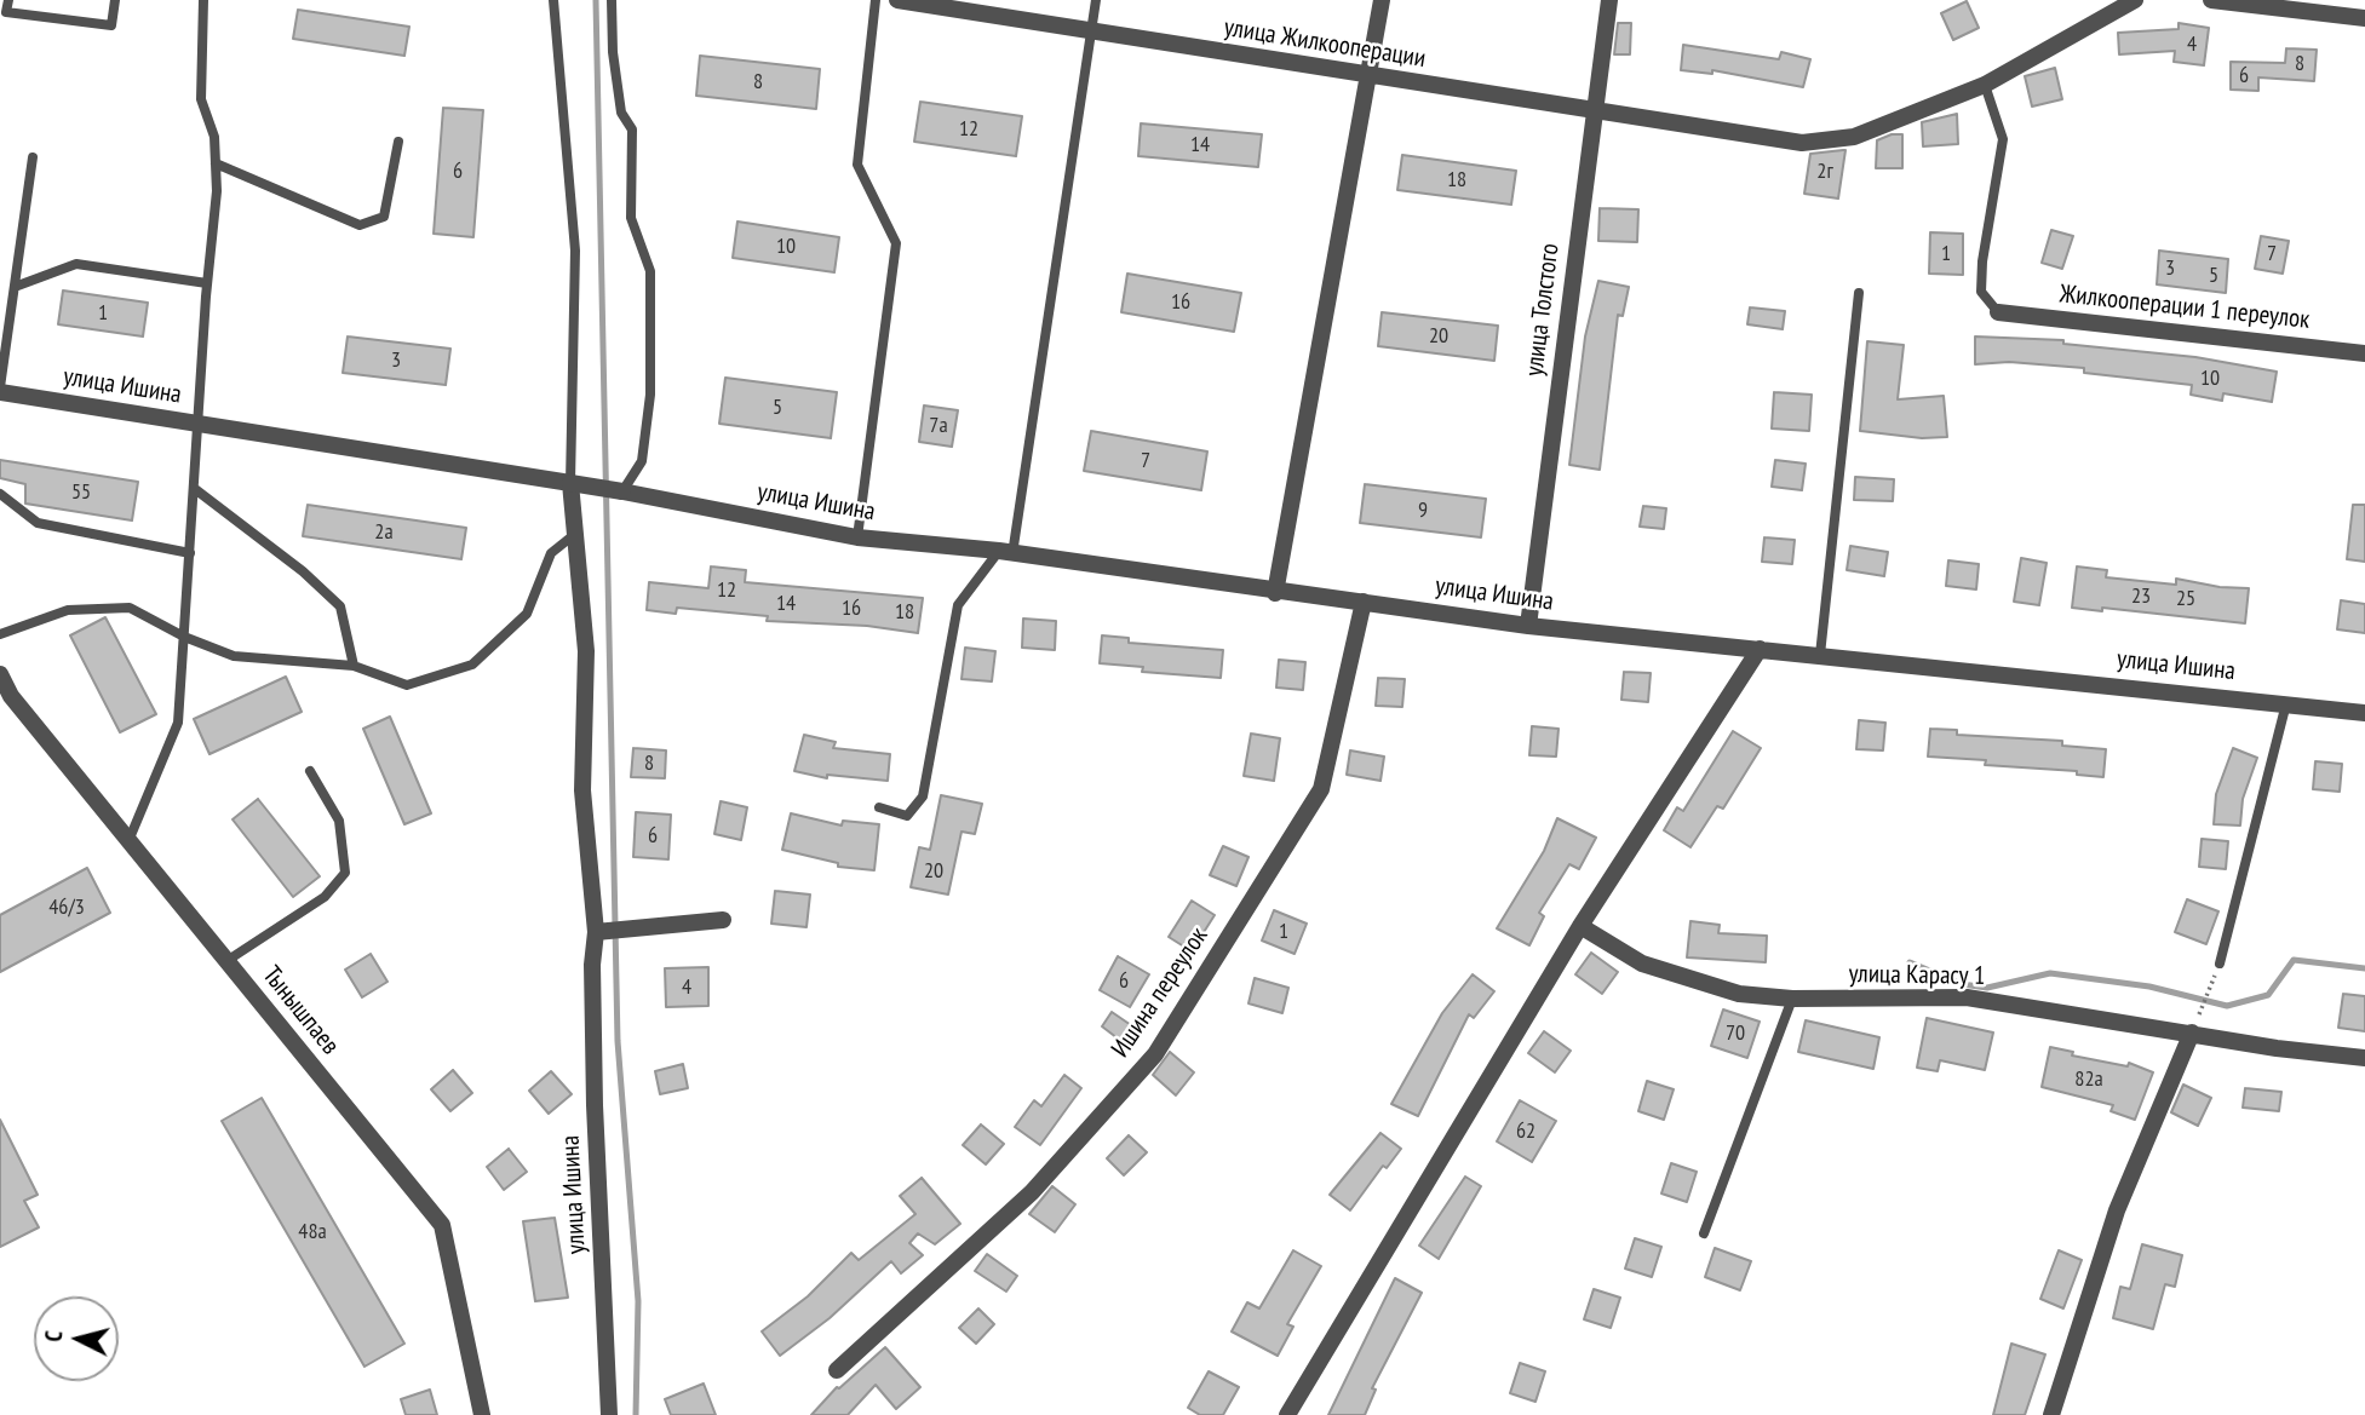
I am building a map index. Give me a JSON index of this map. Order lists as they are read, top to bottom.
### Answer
{
  "streets": {
    "street": [
      "улица Жилкооперации",
      "Жилкооперации 1 переулок",
      "улица Толстого",
      "улица Ишина",
      "улица Карасу 1",
      "Ишина переулок",
      "Тынышпаев"
    ]
  },
  "crossings": [
    ["улица Жилкооперации", "улица Толстого"],
    ["улица Толстого", "улица Ишина"],
    ["улица Ишина", "Ишина переулок"]
  ],
  "house_numbers": [
    "4",
    "8",
    "6",
    "8",
    "12",
    "14",
    "6",
    "2г",
    "18",
    "10",
    "1",
    "7",
    "3",
    "5",
    "16",
    "1",
    "20",
    "3",
    "10",
    "5",
    "7а",
    "7",
    "55",
    "9",
    "2а",
    "12",
    "23",
    "25",
    "14",
    "16",
    "18",
    "8",
    "6",
    "20",
    "46/3",
    "1",
    "6",
    "4",
    "70",
    "82а",
    "62",
    "48а"
  ],
  "north": "left"
}
